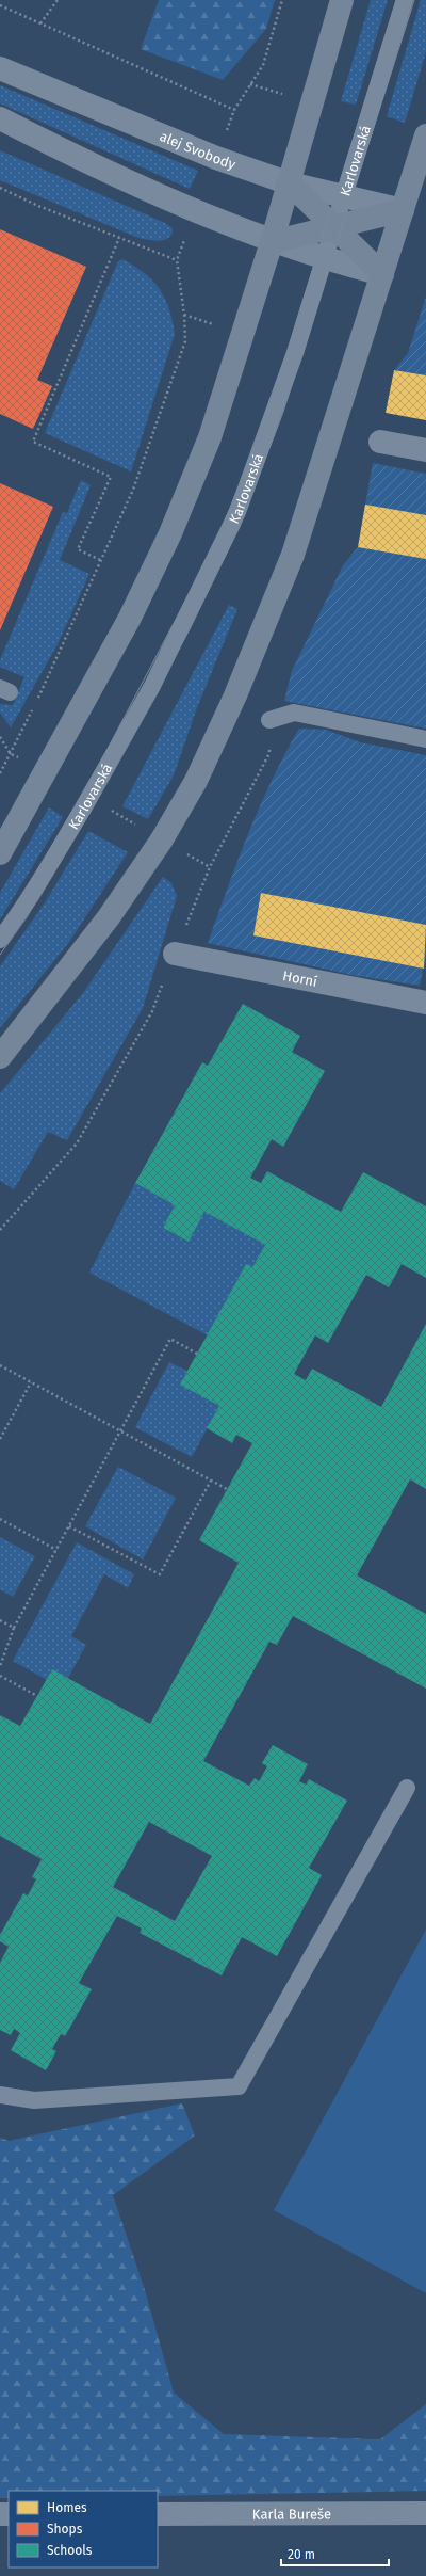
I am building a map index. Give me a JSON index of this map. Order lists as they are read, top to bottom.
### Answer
{
  "streets": {
    "street": ["alej Svobody", "Horní", "Karla Bureše"],
    "lane": ["Karlovarská"]
  },
  "crossings": [
    ["alej Svobody", "Karlovarská"]
  ],
  "legend": ["Homes", "Shops", "Schools"],
  "scale_bar": "20 m"
}
